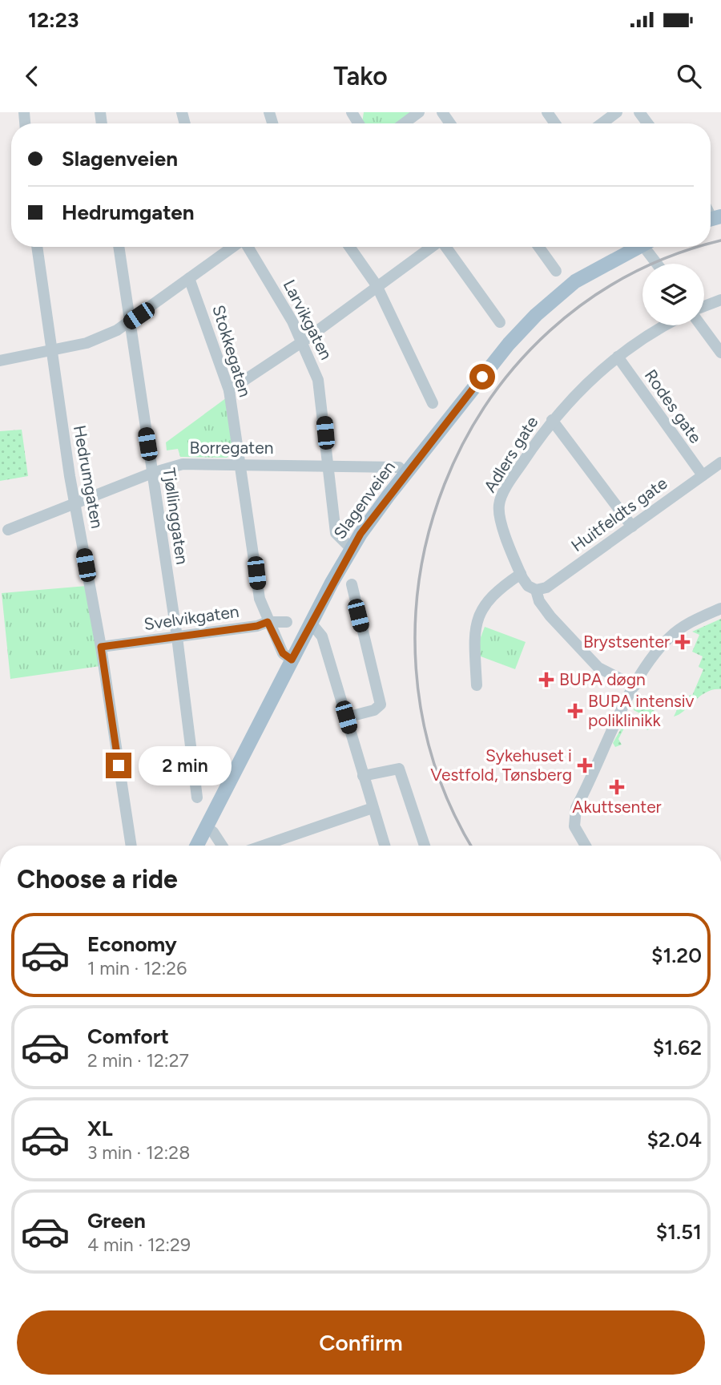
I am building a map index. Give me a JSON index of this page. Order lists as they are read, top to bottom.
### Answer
{
  "streets": {
    "main road": ["Slagenveien"],
    "street": [
      "Larvikgaten",
      "Stokkegaten",
      "Rodes gate",
      "Borregaten",
      "Adlers gate",
      "Hedrumgaten",
      "Huitfeldts gate",
      "Tjøllinggaten",
      "Svelvikgaten"
    ]
  },
  "crossings": [
    ["Larvikgaten", "Borregaten"],
    ["Larvikgaten", "Slagenveien"],
    ["Stokkegaten", "Borregaten"],
    ["Stokkegaten", "Slagenveien"],
    ["Stokkegaten", "Svelvikgaten"],
    ["Rodes gate", "Adlers gate"],
    ["Rodes gate", "Huitfeldts gate"],
    ["Borregaten", "Hedrumgaten"],
    ["Borregaten", "Tjøllinggaten"],
    ["Adlers gate", "Huitfeldts gate"],
    ["Hedrumgaten", "Svelvikgaten"],
    ["Tjøllinggaten", "Svelvikgaten"]
  ],
  "places": {
    "health": [
      "Brystsenter",
      "BUPA døgn",
      "BUPA intensiv poliklinikk",
      "Sykehuset i Vestfold, Tønsberg",
      "Akuttsenter"
    ]
  },
  "page": {
    "status": "12:23",
    "header": "Tako",
    "banner": ["Slagenveien", "Hedrumgaten"],
    "bubble": "2 min",
    "heading": "Choose a ride",
    "list": [
      {
        "name": "Economy",
        "note": "1 min · 12:26",
        "value": "$1.20"
      },
      {
        "name": "Comfort",
        "note": "2 min · 12:27",
        "value": "$1.62"
      },
      {
        "name": "XL",
        "note": "3 min · 12:28",
        "value": "$2.04"
      },
      {
        "name": "Green",
        "note": "4 min · 12:29",
        "value": "$1.51"
      }
    ],
    "buttons": "Confirm"
  }
}
